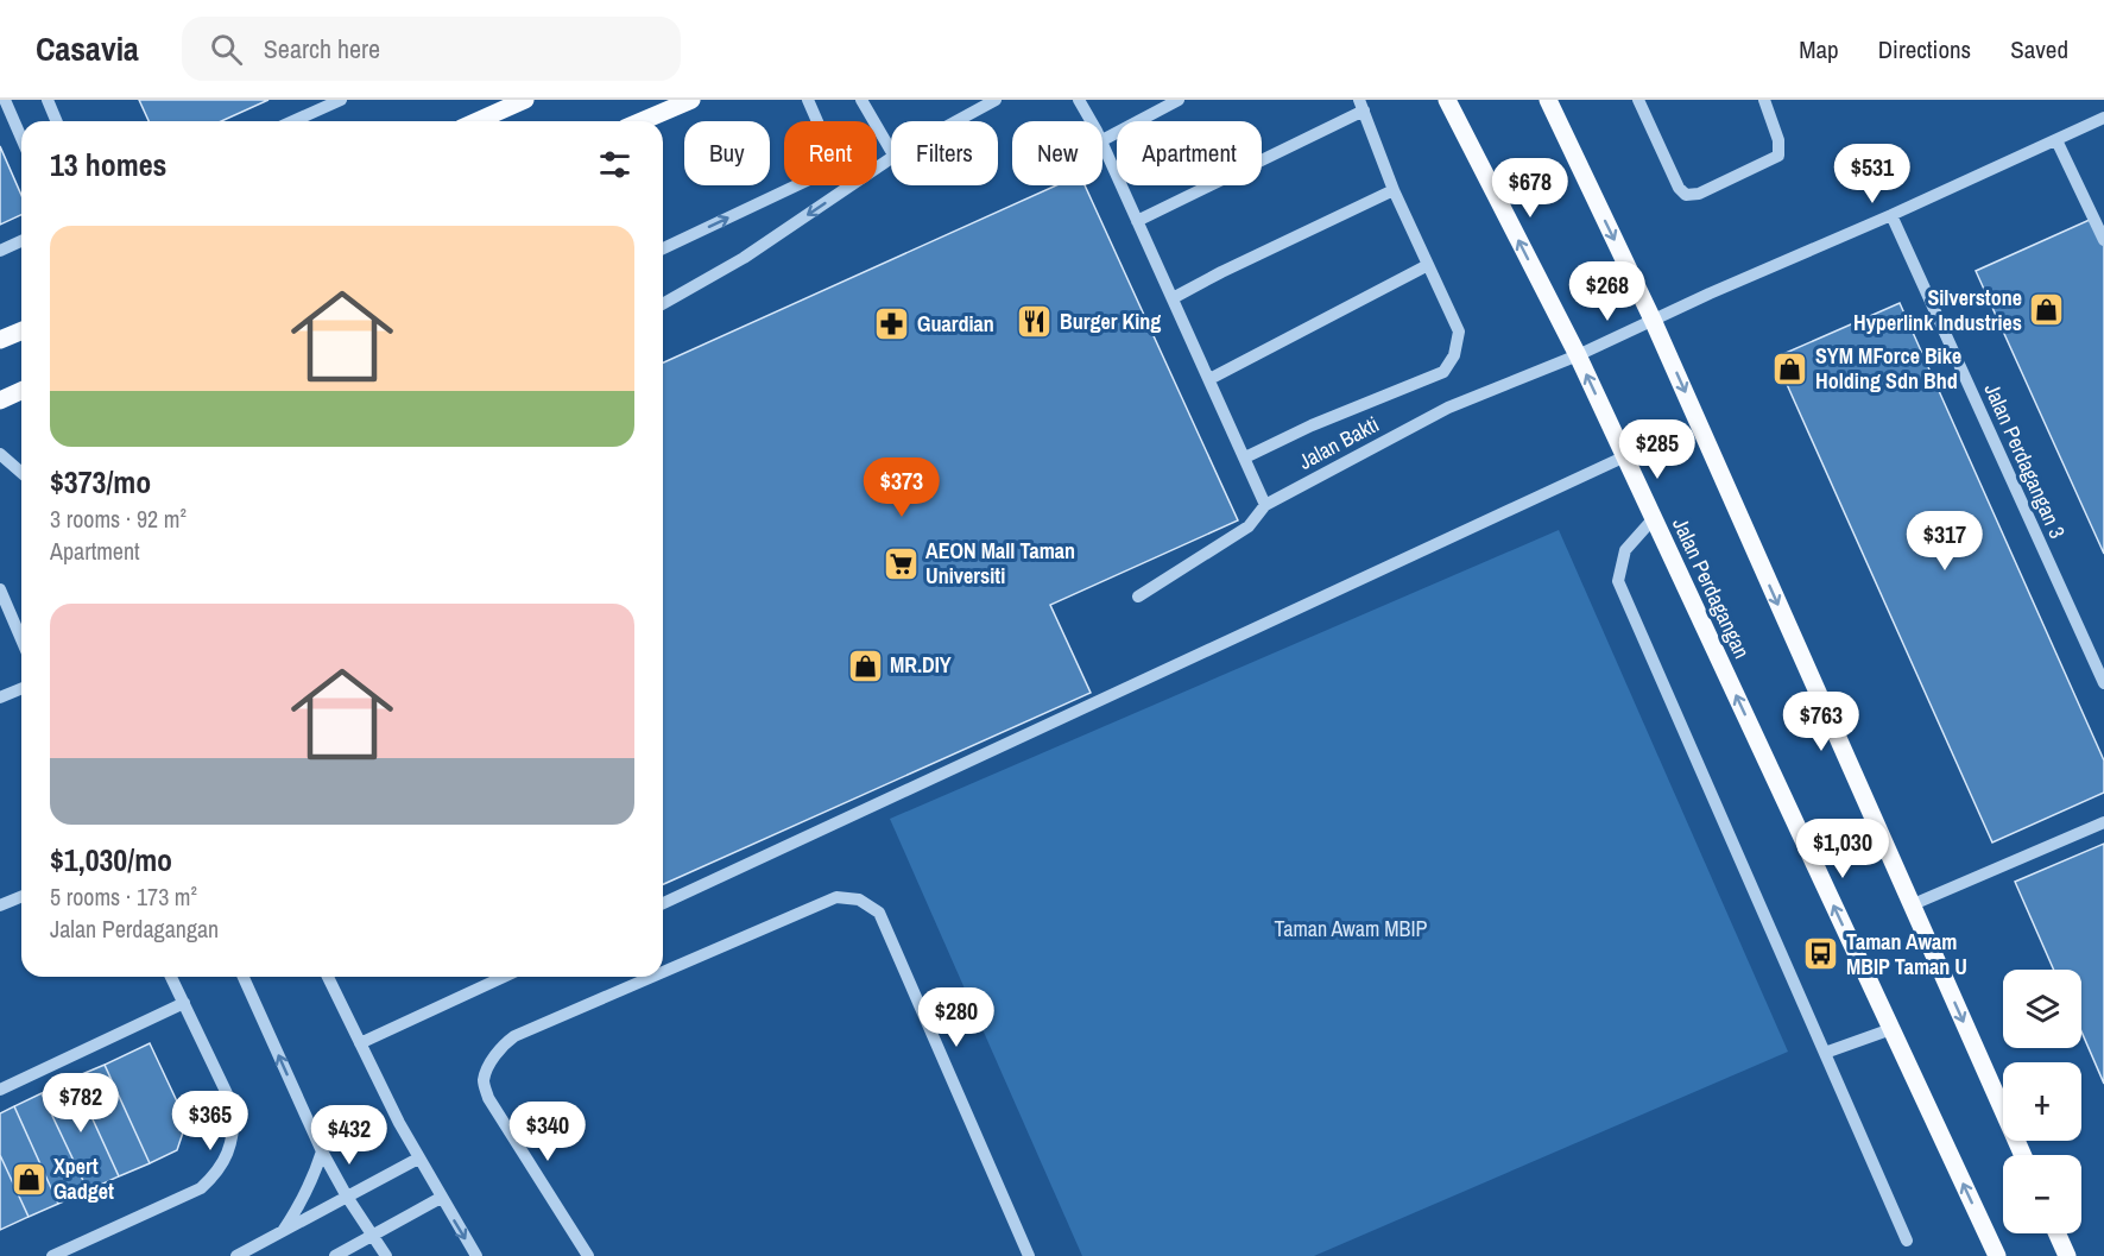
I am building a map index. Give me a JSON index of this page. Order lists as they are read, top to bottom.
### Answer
{
  "streets": {
    "main road": ["Jalan Perdagangan"],
    "street": ["Jalan Bakti", "Jalan Perdagangan 3"]
  },
  "crossings": [
    ["Jalan Bakti", "Jalan Perdagangan 3"],
    ["Jalan Bakti", "Jalan Perdagangan"]
  ],
  "parks": ["Taman Awam MBIP"],
  "places": {
    "shop": [
      "Silverstone Hyperlink Industries",
      "SYM MForce Bike Holding Sdn Bhd",
      "MR.DIY",
      "Xpert Gadget"
    ],
    "restaurant": ["Burger King"],
    "pharmacy": ["Guardian"],
    "supermarket": ["AEON Mall Taman Universiti"],
    "bus stop": ["Taman Awam MBIP Taman U"]
  },
  "page": {
    "header": "Casavia",
    "search": "Search here",
    "nav": ["Map", "Directions", "Saved"],
    "chip": [
      "Buy",
      "Rent",
      "Filters",
      "New",
      "Apartment"
    ],
    "heading": "13 homes",
    "price": [
      "$531",
      "$678",
      "$268",
      "$285",
      "$373",
      "$317",
      "$763",
      "$1,030",
      "$280",
      "$782",
      "$365",
      "$340",
      "$432"
    ],
    "list": [
      {
        "name": "$373/mo",
        "note": "3 rooms · 92 m² · Apartment"
      },
      {
        "name": "$1,030/mo",
        "note": "5 rooms · 173 m² · Jalan Perdagangan"
      }
    ],
    "map_buttons": ["+", "−"]
  }
}
